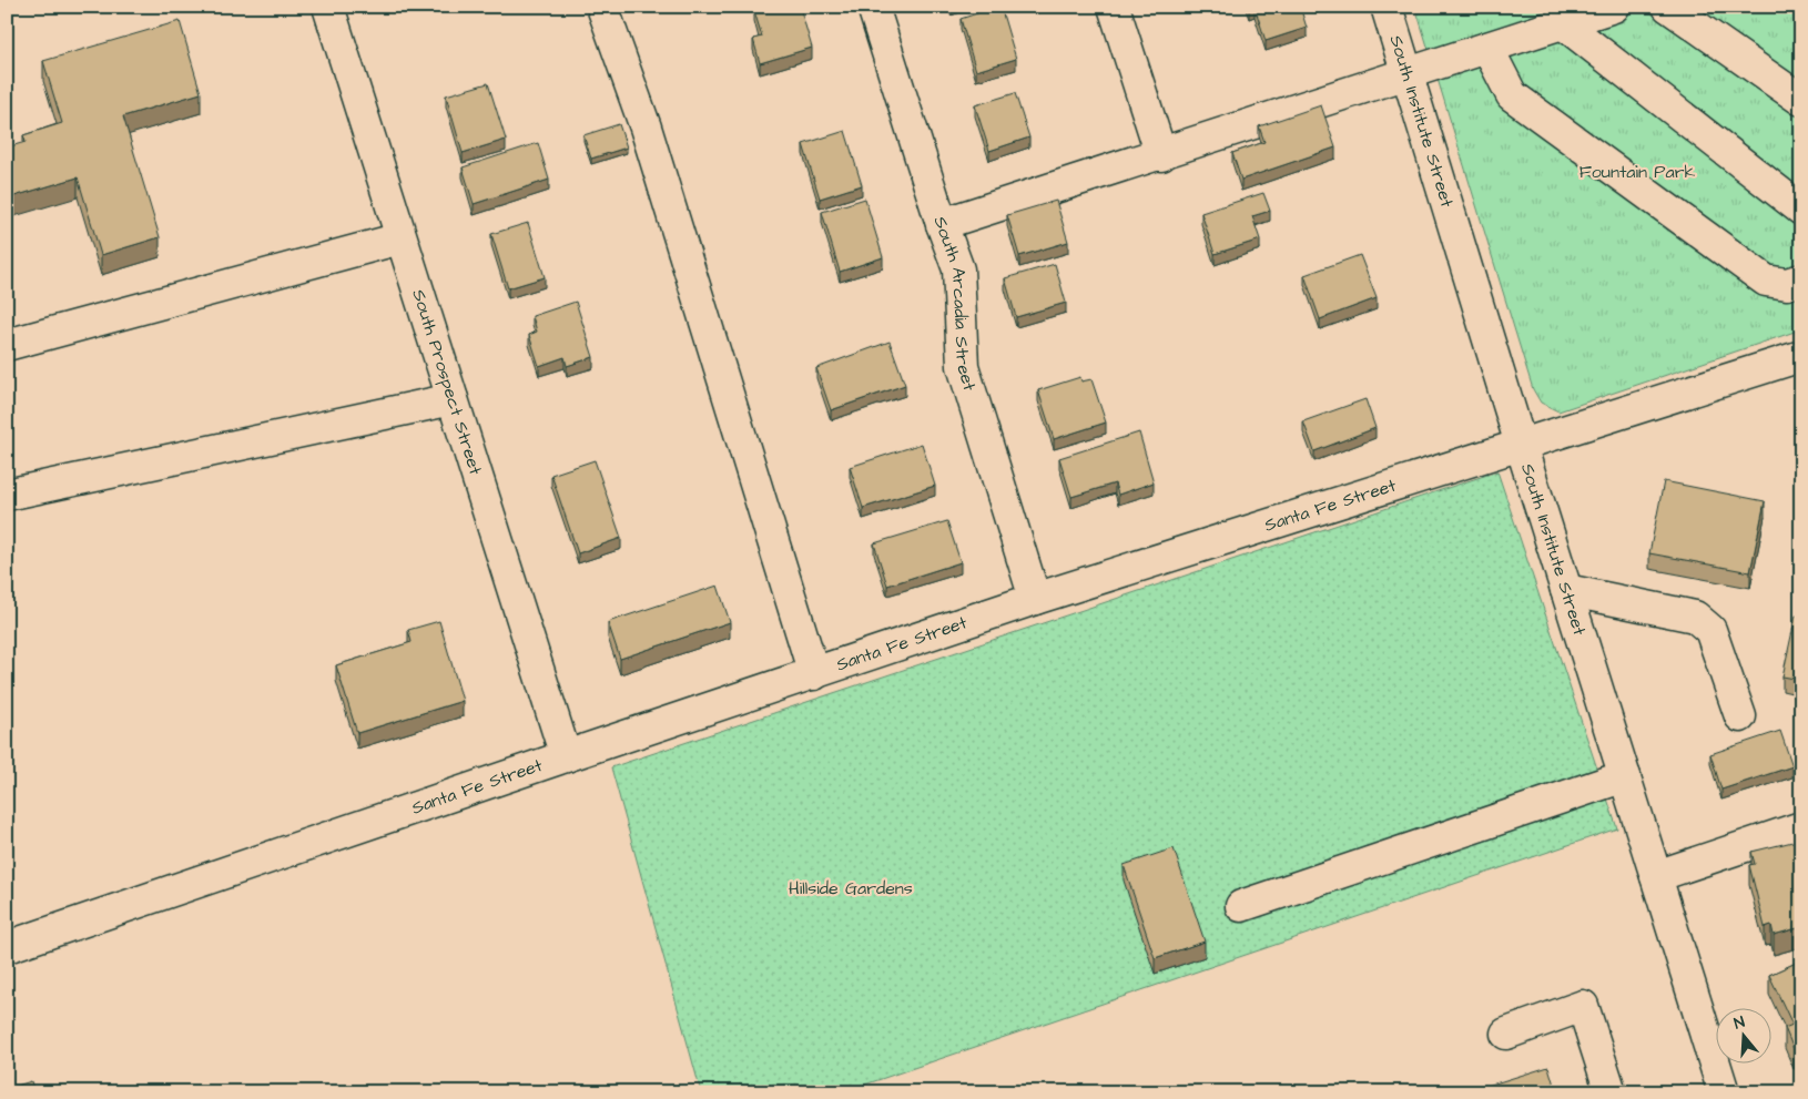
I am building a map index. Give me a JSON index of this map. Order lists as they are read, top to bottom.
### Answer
{
  "streets": {
    "street": [
      "South Institute Street",
      "South Arcadia Street",
      "South Prospect Street",
      "Santa Fe Street"
    ]
  },
  "crossings": [
    ["South Institute Street", "Santa Fe Street"],
    ["South Arcadia Street", "Santa Fe Street"],
    ["South Prospect Street", "Santa Fe Street"]
  ],
  "parks": ["Fountain Park", "Hillside Gardens"],
  "north": "top"
}
